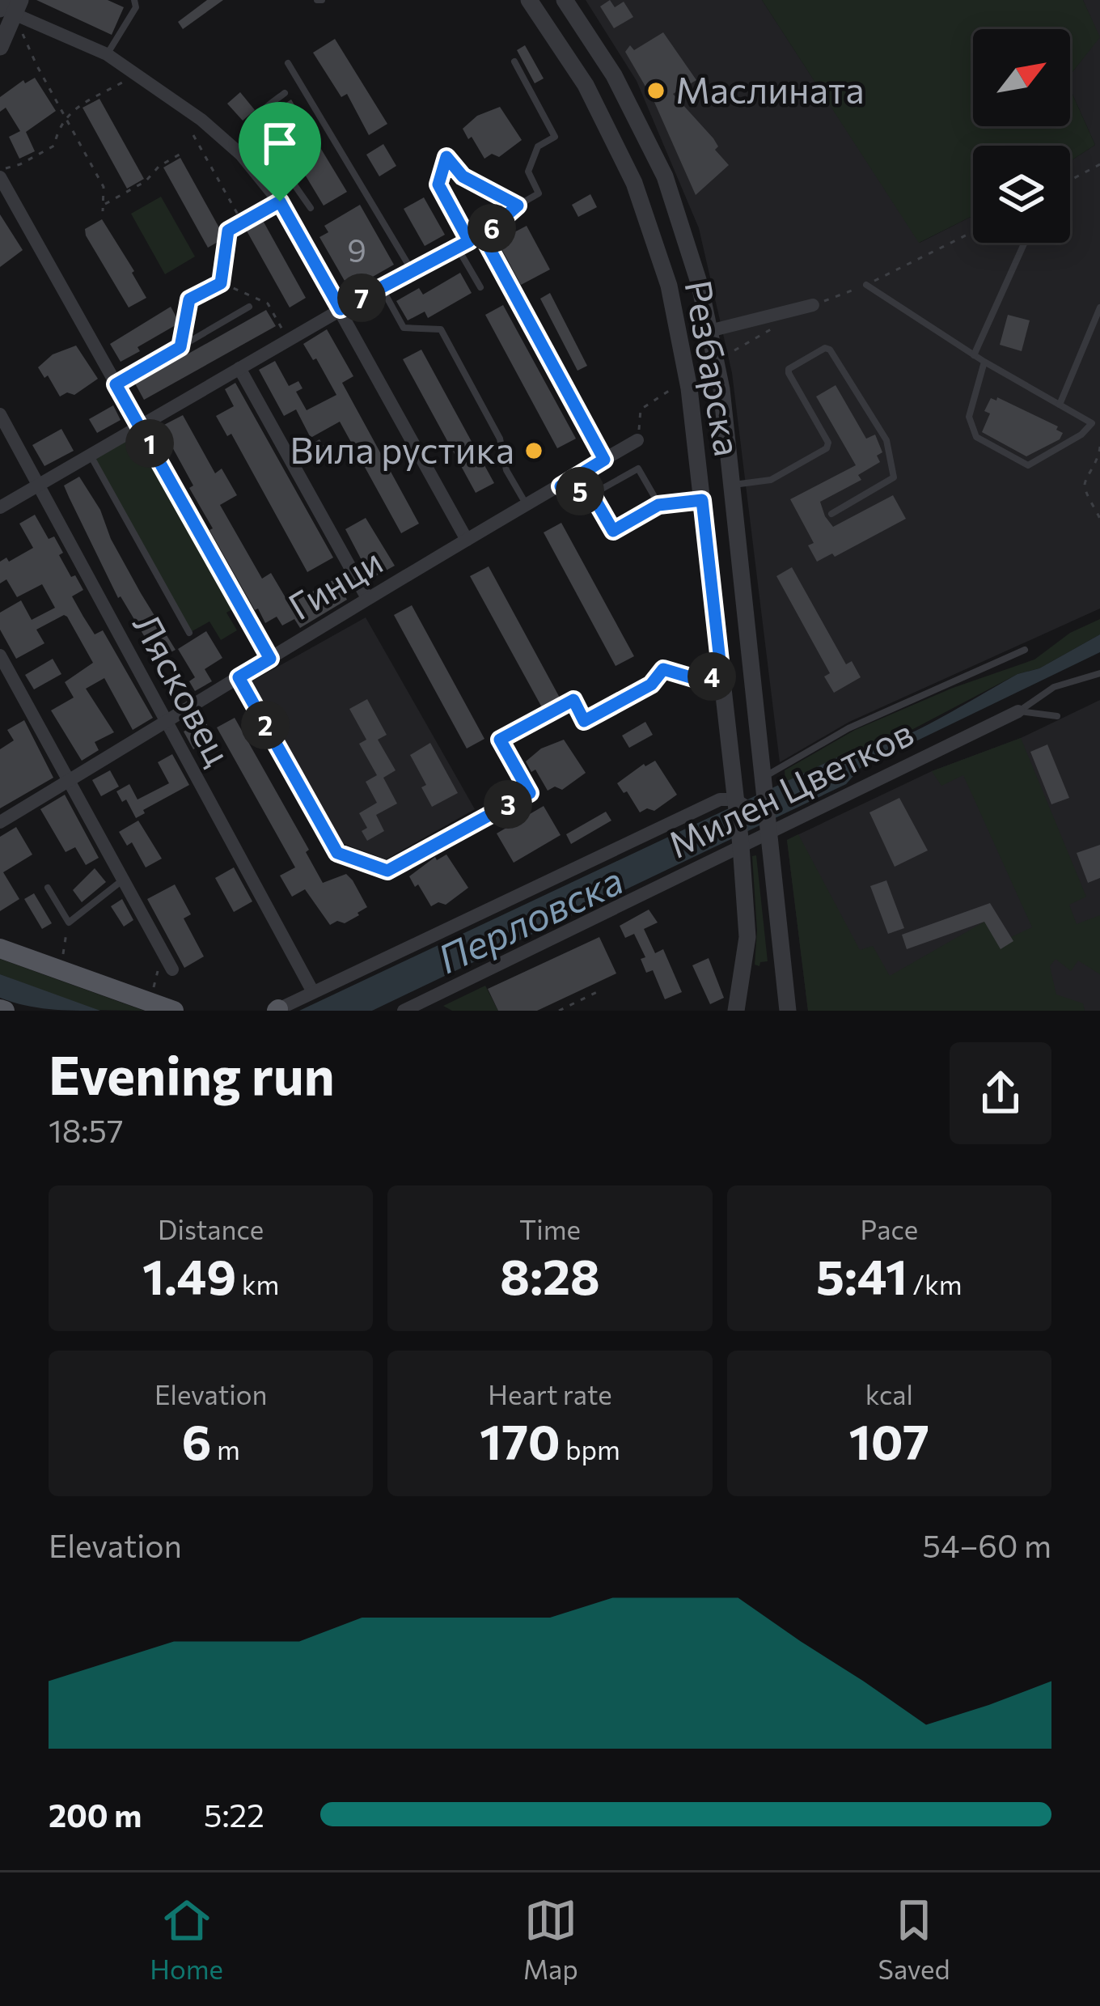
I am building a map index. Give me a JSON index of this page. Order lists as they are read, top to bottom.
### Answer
{
  "streets": {
    "street": [
      "Резбарска",
      "Гинци",
      "Лясковец",
      "Милен Цветков"
    ]
  },
  "crossings": [
    ["Резбарска", "Милен Цветков"],
    ["Гинци", "Лясковец"],
    ["Лясковец", "Милен Цветков"]
  ],
  "water": ["Перловска"],
  "places": ["Маслината", "Вила рустика"],
  "house_numbers": ["9"],
  "north": "top right",
  "page": {
    "pins": [
      "6",
      "7",
      "1",
      "5",
      "4",
      "2",
      "3"
    ],
    "heading": ["Evening run", "18:57"],
    "stats": [
      ["Distance", "1.49 km"],
      ["Time", "8:28"],
      ["Pace", "5:41 /km"],
      ["Elevation", "6 m"],
      ["Heart rate", "170 bpm"],
      ["kcal", "107"]
    ],
    "chart": ["Elevation", "54–60 m"],
    "list": [
      {
        "name": "200 m",
        "note": "5:22"
      }
    ],
    "tabs": ["Home", "Map", "Saved"]
  }
}
